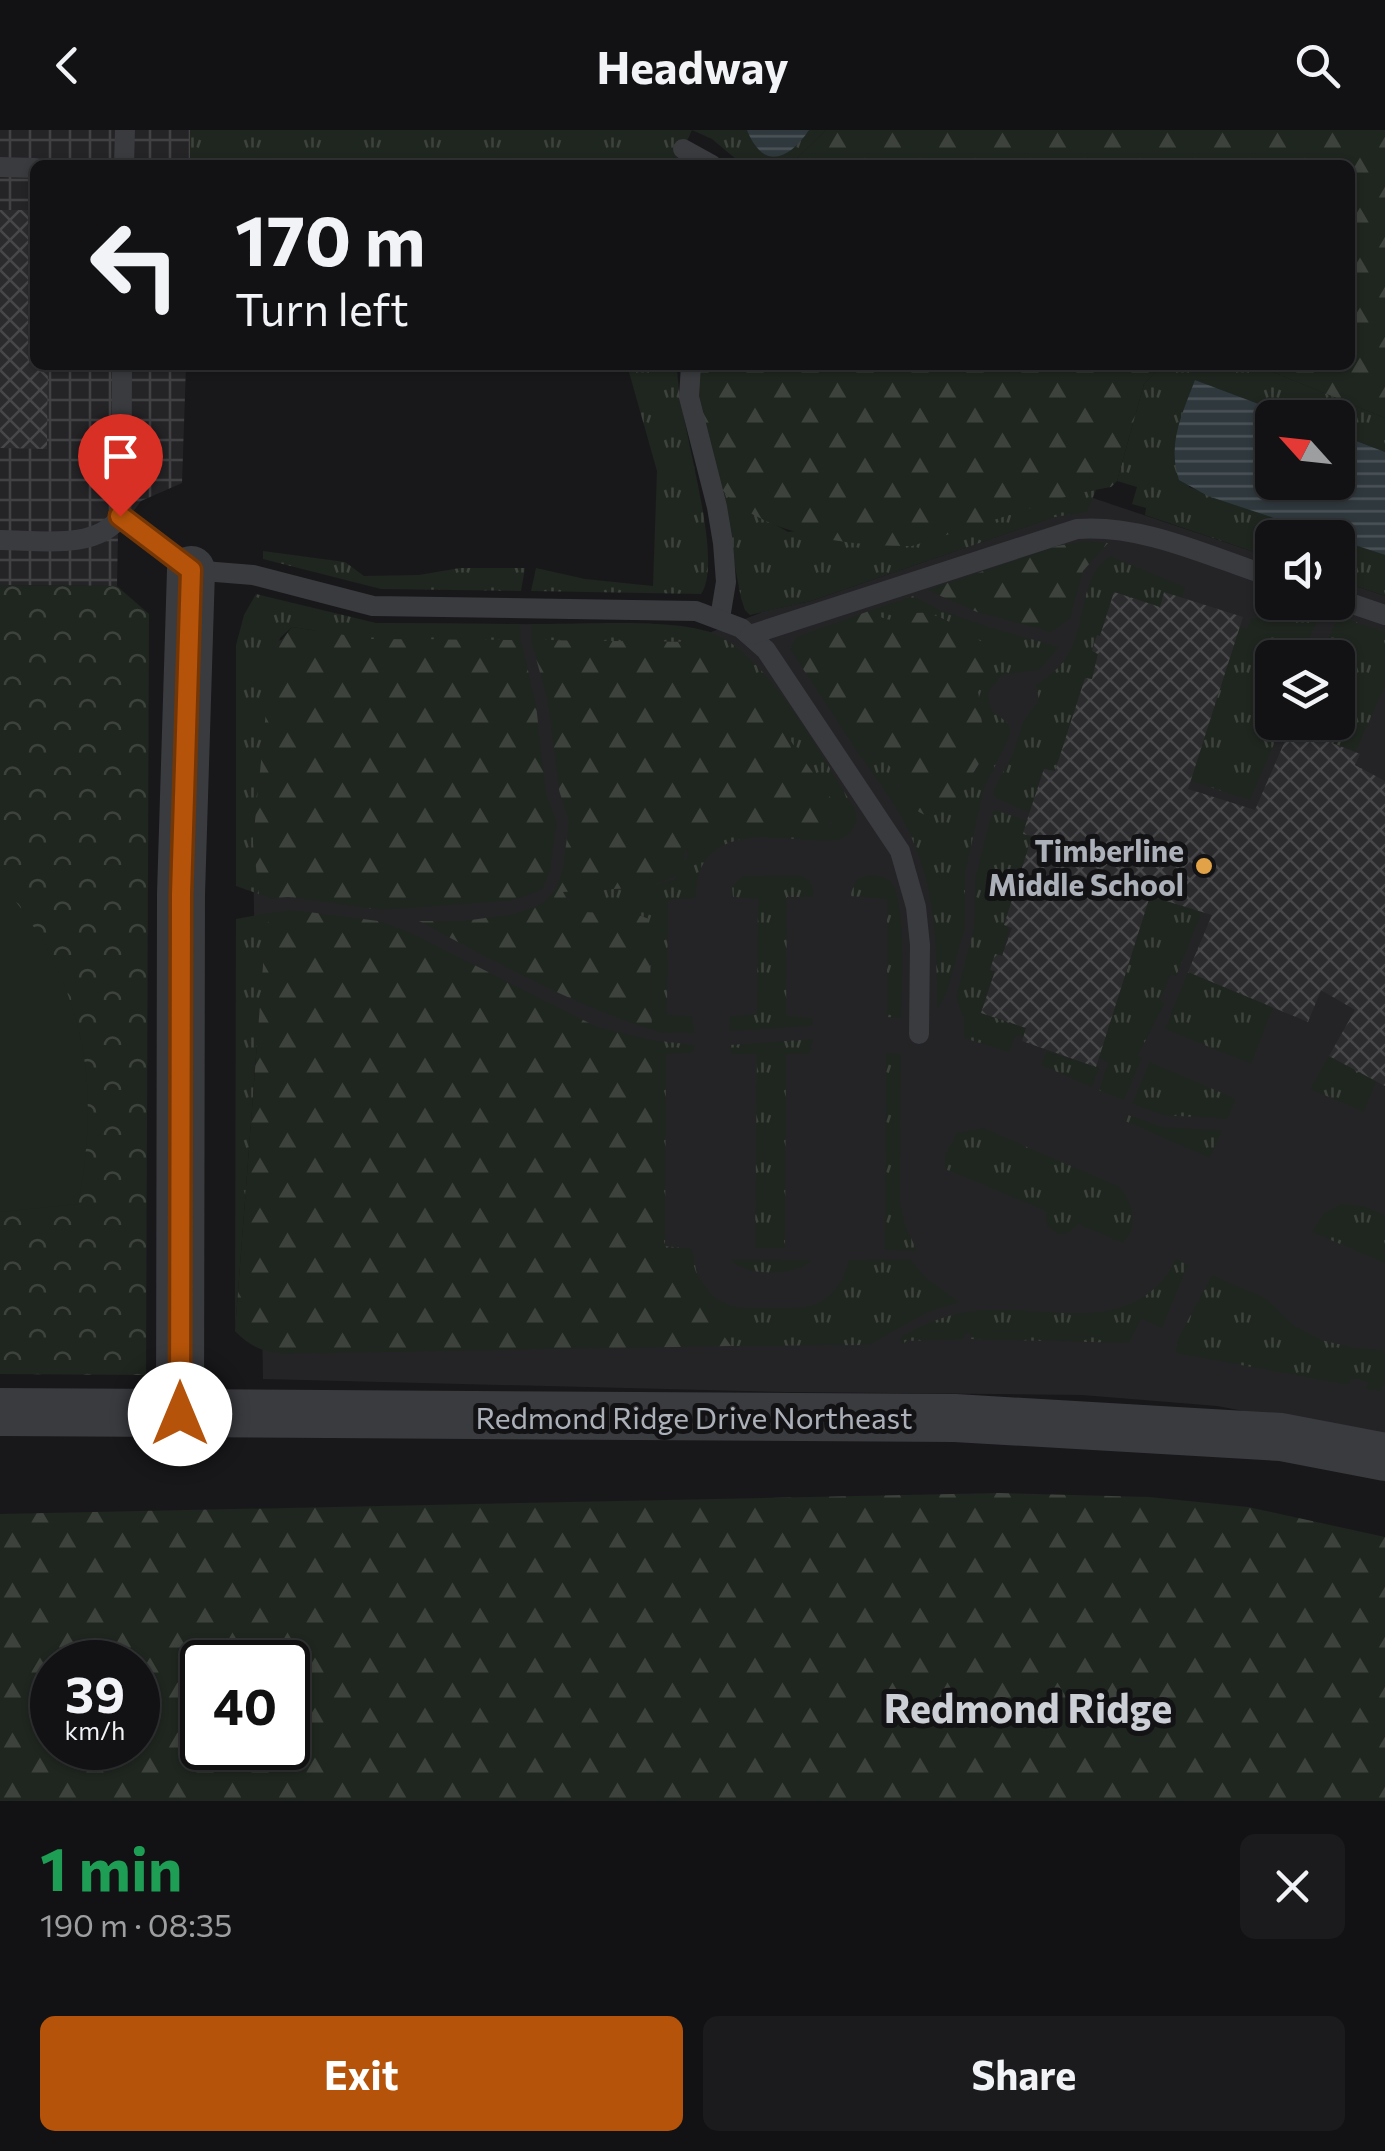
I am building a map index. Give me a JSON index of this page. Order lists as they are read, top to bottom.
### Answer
{
  "streets": {
    "street": ["Redmond Ridge Drive Northeast"]
  },
  "districts": ["Redmond Ridge"],
  "places": ["Timberline Middle School"],
  "north": "top left",
  "page": {
    "header": "Headway",
    "turn": ["170 m", "Turn left"],
    "speed": "39 km/h",
    "limit": "40",
    "heading": ["1 min", "190 m · 08:35"],
    "buttons": ["Exit", "Share"]
  }
}
